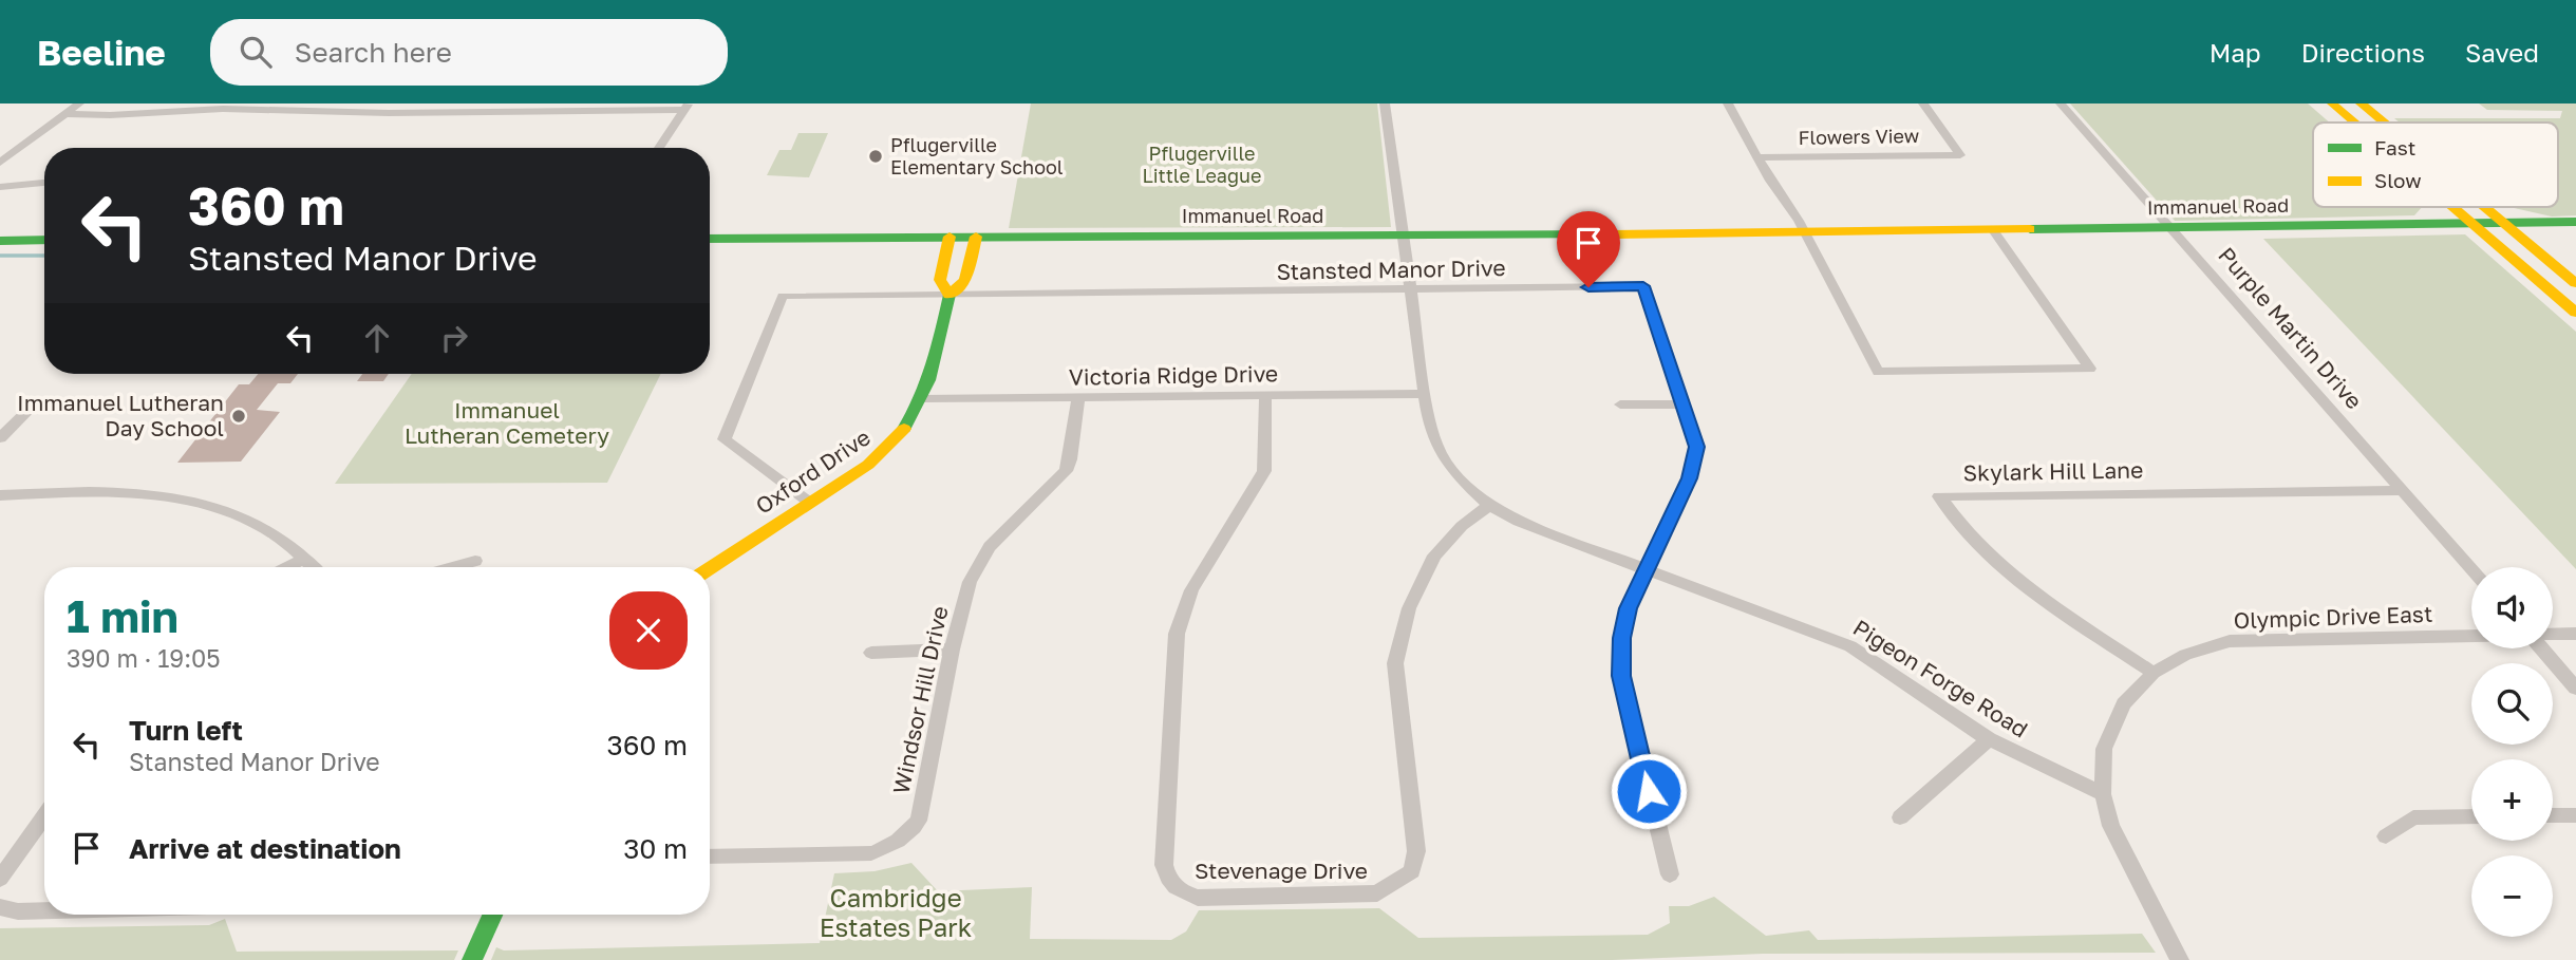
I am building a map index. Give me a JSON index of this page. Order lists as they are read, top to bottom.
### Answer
{
  "streets": {
    "street": [
      "Flowers View",
      "Immanuel Road",
      "Stansted Manor Drive",
      "Purple Martin Drive",
      "Victoria Ridge Drive",
      "Oxford Drive",
      "Skylark Hill Lane",
      "Olympic Drive East",
      "Pigeon Forge Road",
      "Windsor Hill Drive",
      "Stevenage Drive"
    ]
  },
  "crossings": [
    ["Immanuel Road", "Purple Martin Drive"],
    ["Immanuel Road", "Pigeon Forge Road"],
    ["Stansted Manor Drive", "Oxford Drive"],
    ["Stansted Manor Drive", "Pigeon Forge Road"],
    ["Purple Martin Drive", "Skylark Hill Lane"],
    ["Victoria Ridge Drive", "Oxford Drive"],
    ["Victoria Ridge Drive", "Pigeon Forge Road"],
    ["Victoria Ridge Drive", "Windsor Hill Drive"],
    ["Victoria Ridge Drive", "Stevenage Drive"],
    ["Skylark Hill Lane", "Olympic Drive East"],
    ["Olympic Drive East", "Pigeon Forge Road"],
    ["Pigeon Forge Road", "Stevenage Drive"]
  ],
  "parks": ["Pflugerville Little League", "Immanuel Lutheran Cemetery", "Cambridge Estates Park"],
  "places": ["Pflugerville Elementary School", "Immanuel Lutheran Day School"],
  "legend": ["Fast", "Slow"],
  "page": {
    "header": "Beeline",
    "search": "Search here",
    "nav": ["Map", "Directions", "Saved"],
    "turn": ["360 m", "Stansted Manor Drive"],
    "map_buttons": ["+", "−"],
    "heading": ["1 min", "390 m · 19:05"],
    "list": [
      {
        "name": "Turn left",
        "note": "Stansted Manor Drive",
        "value": "360 m"
      },
      {
        "name": "Arrive at destination",
        "value": "30 m"
      }
    ]
  }
}
